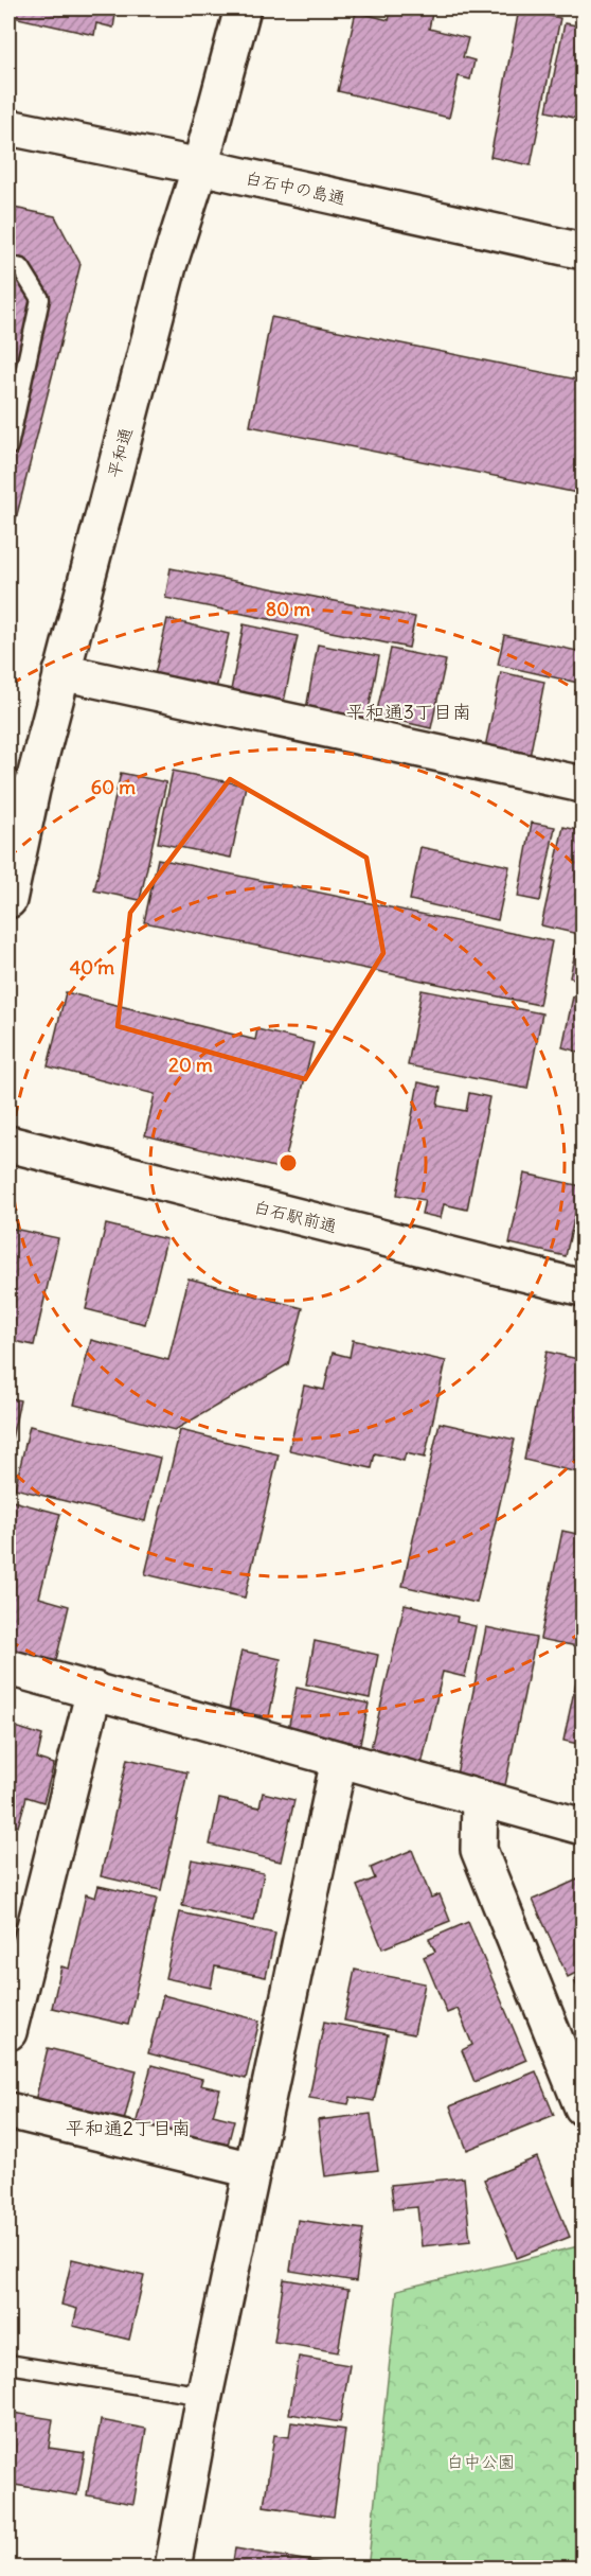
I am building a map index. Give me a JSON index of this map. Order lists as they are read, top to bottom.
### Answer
{
  "streets": {
    "street": ["白石中の島通", "平和通", "白石駅前通"]
  },
  "crossings": [
    ["白石中の島通", "平和通"]
  ],
  "districts": ["平和通3丁目南", "平和通2丁目南"],
  "parks": ["白中公園"],
  "rings": [
    "80 m",
    "60 m",
    "40 m",
    "20 m"
  ]
}
